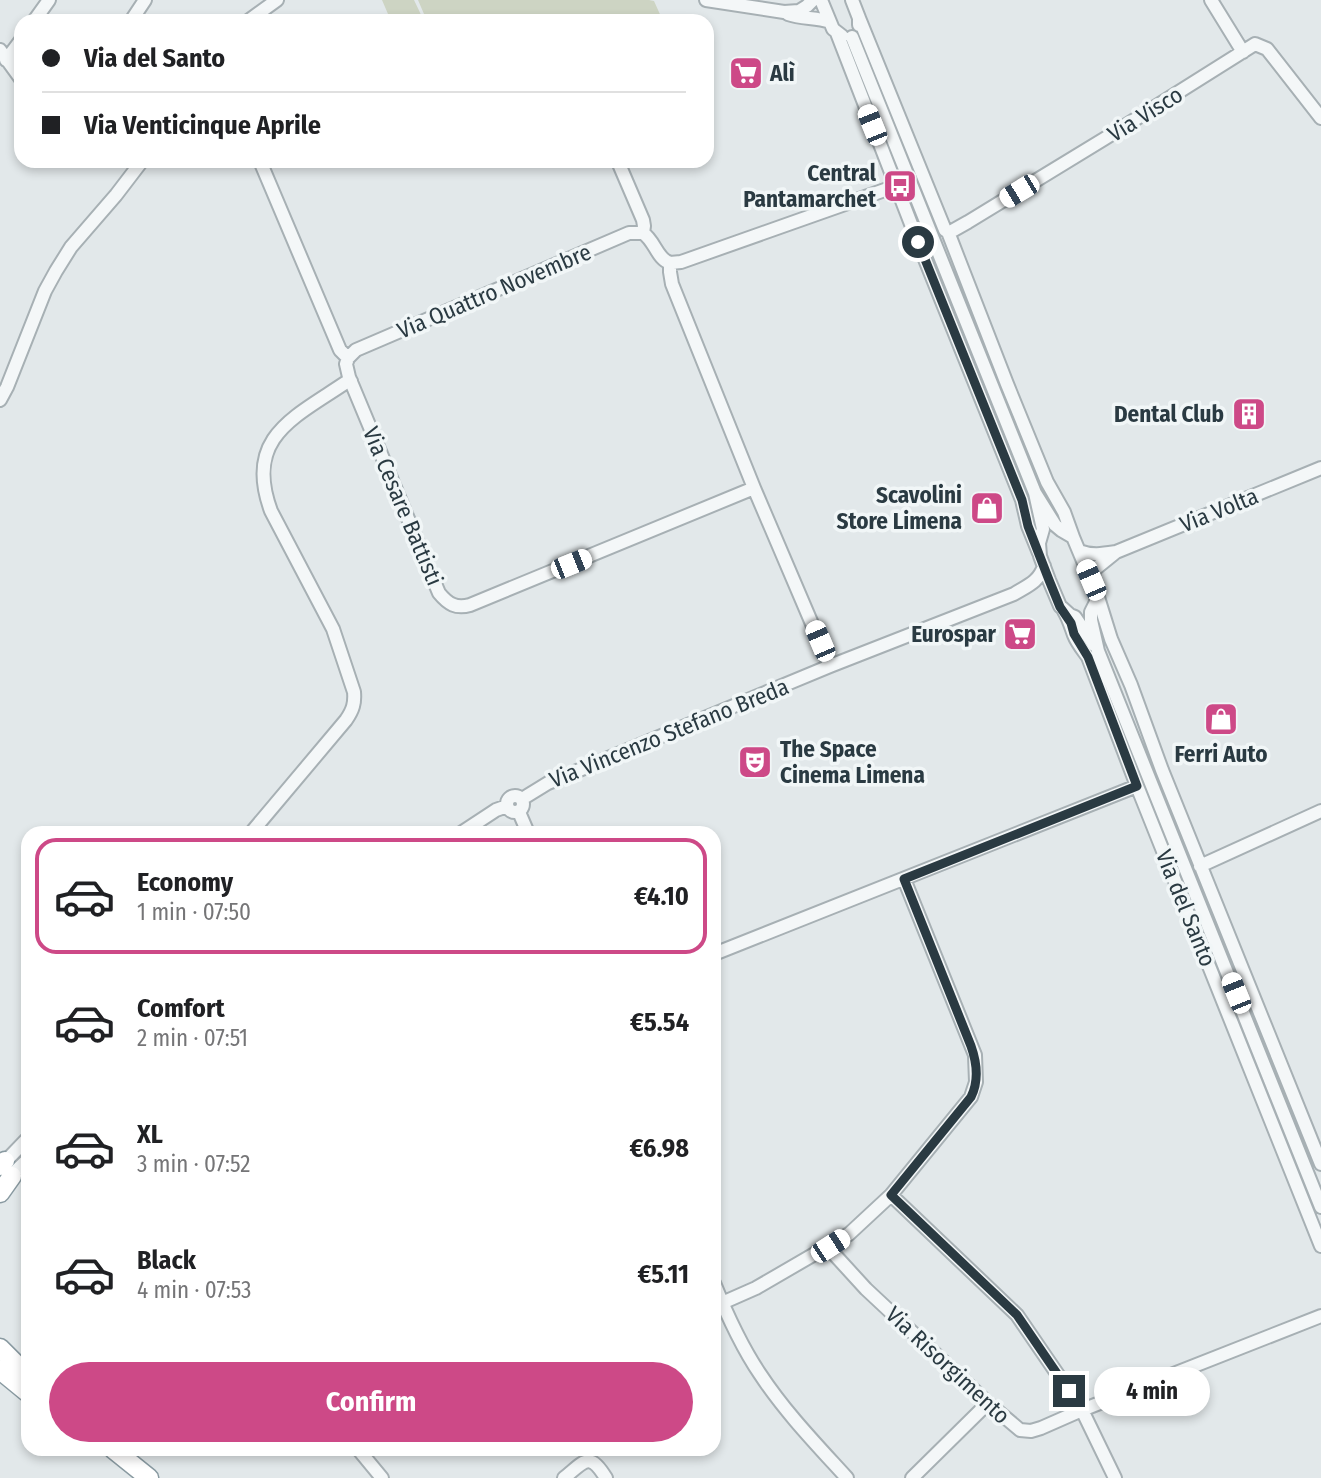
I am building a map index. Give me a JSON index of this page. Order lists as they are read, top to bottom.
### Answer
{
  "streets": {
    "street": [
      "Via Visco",
      "Via Quattro Novembre",
      "Via Cesare Battisti",
      "Via Volta",
      "Via Vincenzo Stefano Breda",
      "Via del Santo",
      "Via Risorgimento"
    ]
  },
  "crossings": [
    ["Via Visco", "Via del Santo"],
    ["Via Quattro Novembre", "Via Cesare Battisti"],
    ["Via Vincenzo Stefano Breda", "Via del Santo"]
  ],
  "places": {
    "supermarket": ["Alì", "Eurospar"],
    "bus stop": ["Central Pantamarchet"],
    "building": ["Dental Club"],
    "shop": ["Scavolini Store Limena", "Ferri Auto"],
    "theatre": ["The Space Cinema Limena"]
  },
  "page": {
    "banner": ["Via del Santo", "Via Venticinque Aprile"],
    "list": [
      {
        "name": "Economy",
        "note": "1 min · 07:50",
        "value": "€4.10"
      },
      {
        "name": "Comfort",
        "note": "2 min · 07:51",
        "value": "€5.54"
      },
      {
        "name": "XL",
        "note": "3 min · 07:52",
        "value": "€6.98"
      },
      {
        "name": "Black",
        "note": "4 min · 07:53",
        "value": "€5.11"
      }
    ],
    "buttons": "Confirm",
    "bubble": "4 min"
  }
}
